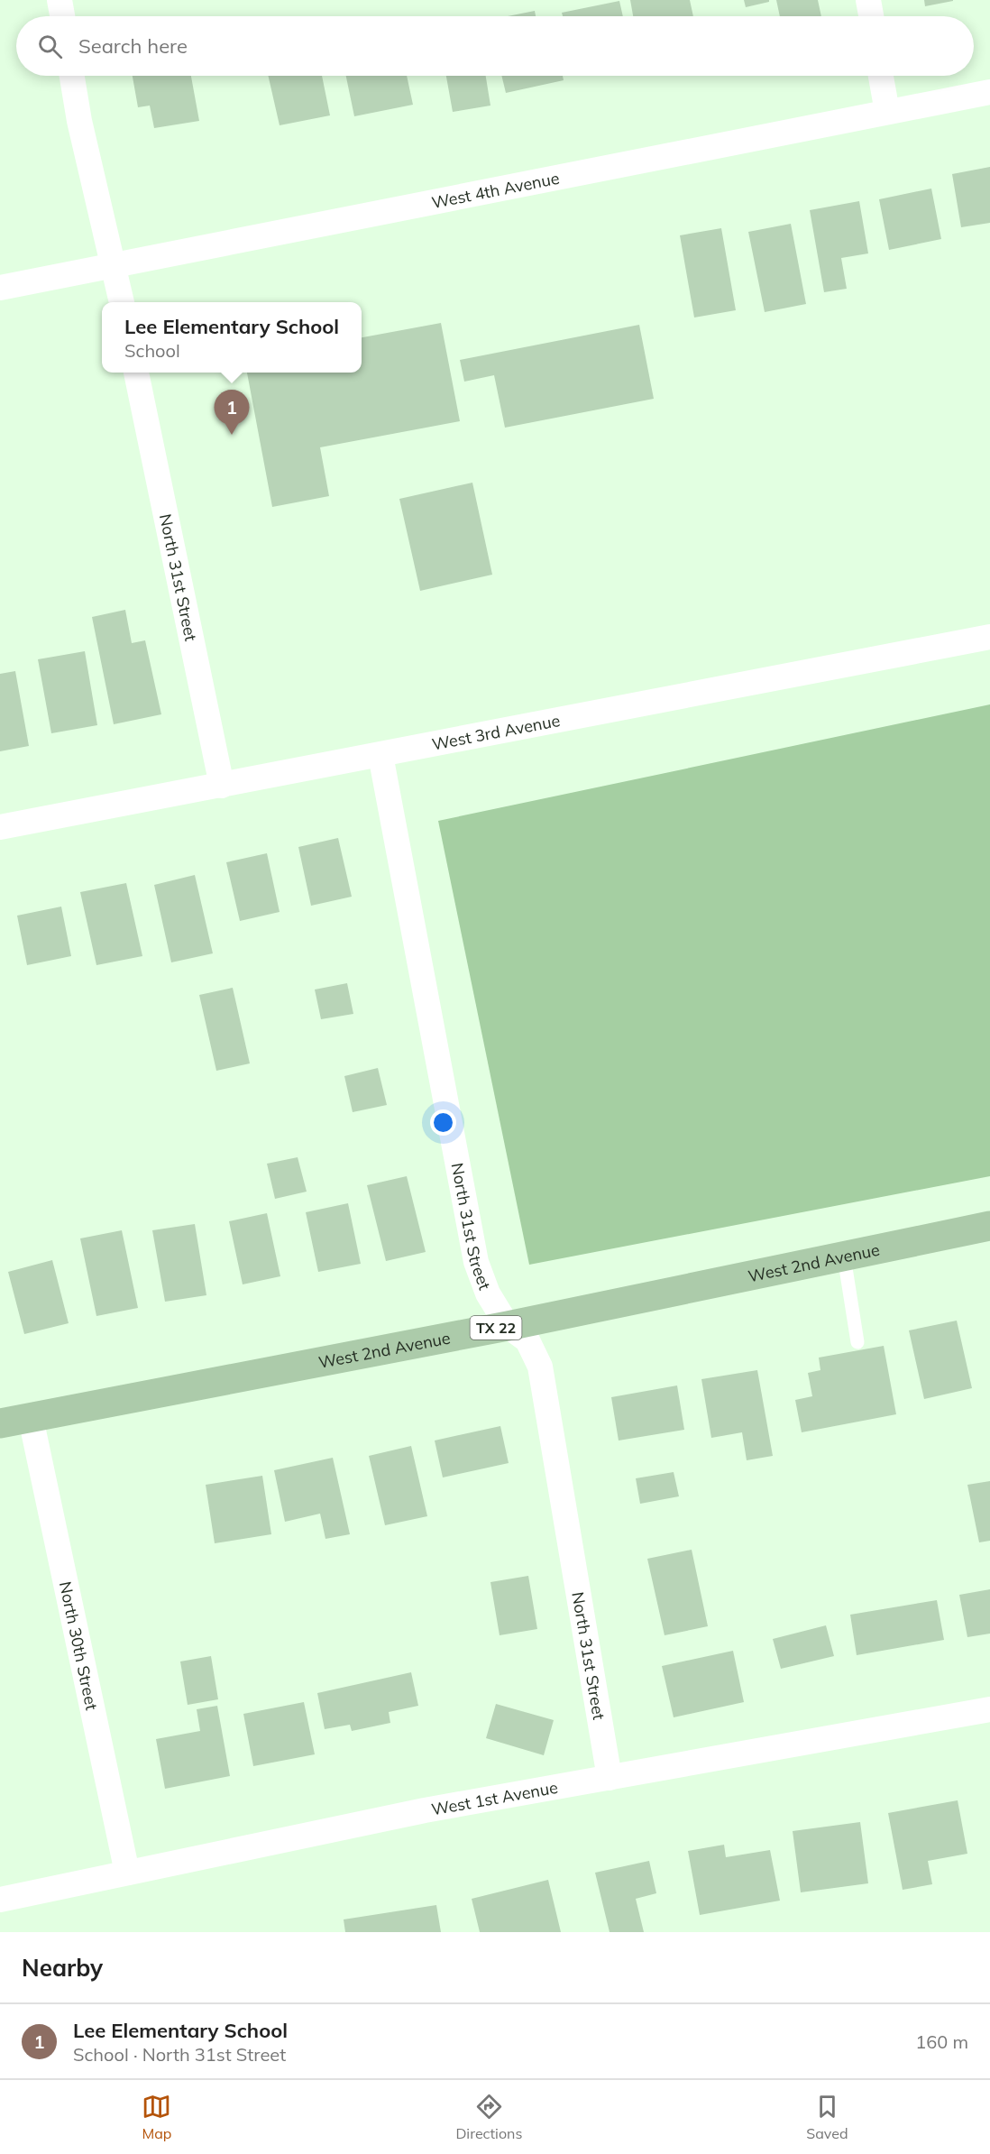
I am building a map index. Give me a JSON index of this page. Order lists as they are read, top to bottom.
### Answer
{
  "streets": {
    "main road": ["West 2nd Avenue", "TX 22"],
    "street": [
      "West 4th Avenue",
      "North 31st Street",
      "West 3rd Avenue",
      "North 30th Street",
      "West 1st Avenue"
    ]
  },
  "crossings": [
    ["North 31st Street", "West 3rd Avenue"],
    ["North 31st Street", "West 2nd Avenue"],
    ["North 31st Street", "West 1st Avenue"],
    ["West 2nd Avenue", "North 30th Street"],
    ["North 30th Street", "West 1st Avenue"]
  ],
  "page": {
    "search": "Search here",
    "popup": ["Lee Elementary School", "School"],
    "pins": "1",
    "heading": "Nearby",
    "list": [
      {
        "mark": "1",
        "name": "Lee Elementary School",
        "note": "School · North 31st Street",
        "value": "160 m"
      }
    ],
    "nav": ["Map", "Directions", "Saved"]
  }
}
